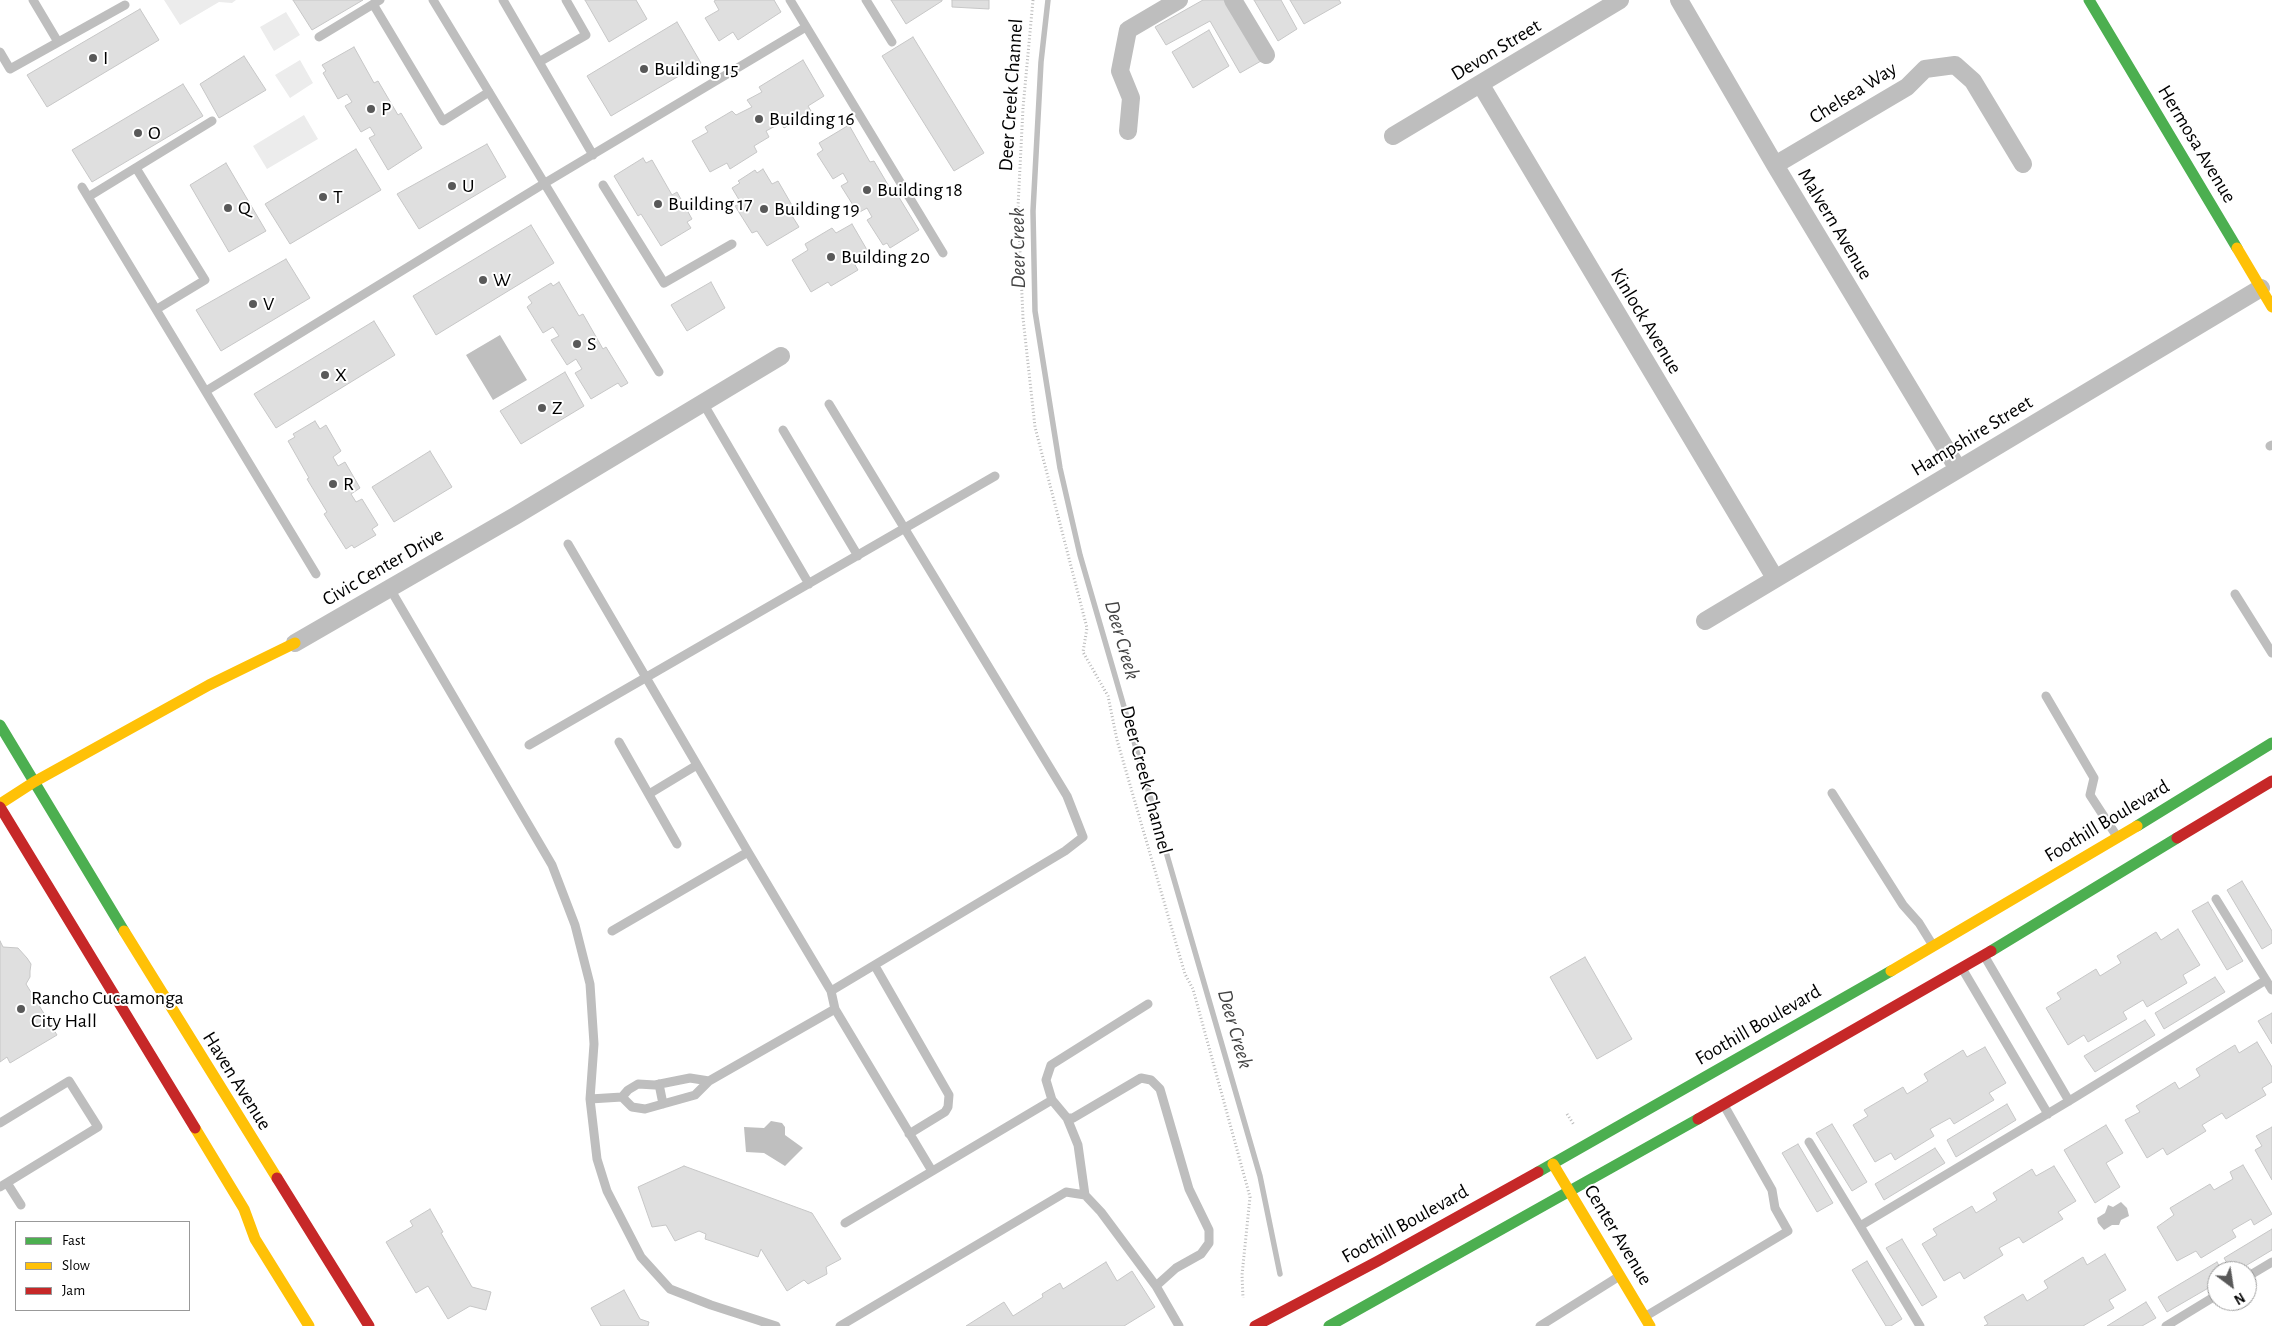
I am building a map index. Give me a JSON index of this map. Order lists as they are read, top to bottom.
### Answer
{
  "streets": {
    "main road": [
      "Hermosa Avenue",
      "Civic Center Drive",
      "Foothill Boulevard",
      "Haven Avenue",
      "Center Avenue"
    ],
    "street": [
      "Devon Street",
      "Chelsea Way",
      "Malvern Avenue",
      "Kinlock Avenue",
      "Hampshire Street"
    ],
    "path": ["Deer Creek Channel"]
  },
  "crossings": [
    ["Devon Street", "Kinlock Avenue"],
    ["Chelsea Way", "Malvern Avenue"],
    ["Hermosa Avenue", "Hampshire Street"],
    ["Malvern Avenue", "Hampshire Street"],
    ["Kinlock Avenue", "Hampshire Street"],
    ["Civic Center Drive", "Haven Avenue"],
    ["Foothill Boulevard", "Center Avenue"]
  ],
  "water": ["Deer Creek"],
  "places": [
    "I",
    "Building 15",
    "P",
    "Building 16",
    "O",
    "U",
    "Building 18",
    "T",
    "Building 17",
    "Q",
    "Building 19",
    "Building 20",
    "W",
    "V",
    "S",
    "X",
    "Z",
    "R",
    "Rancho Cucamonga City Hall"
  ],
  "legend": ["Fast", "Slow", "Jam"],
  "north": "bottom right"
}
